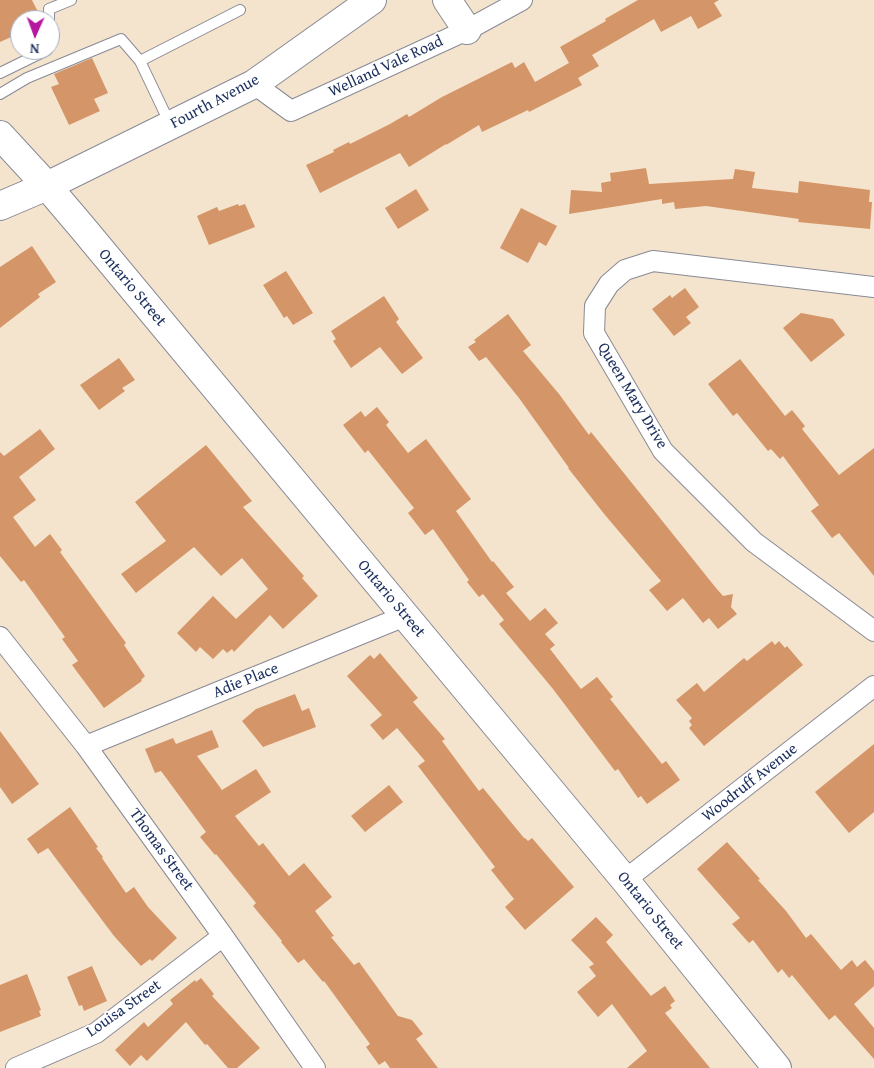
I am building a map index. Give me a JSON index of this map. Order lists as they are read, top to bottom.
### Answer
{
  "streets": {
    "main road": ["Fourth Avenue", "Ontario Street"],
    "street": [
      "Welland Vale Road",
      "Queen Mary Drive",
      "Adie Place",
      "Woodruff Avenue",
      "Thomas Street",
      "Louisa Street"
    ]
  },
  "crossings": [
    ["Welland Vale Road", "Fourth Avenue"],
    ["Fourth Avenue", "Ontario Street"],
    ["Ontario Street", "Adie Place"],
    ["Ontario Street", "Woodruff Avenue"],
    ["Adie Place", "Thomas Street"],
    ["Thomas Street", "Louisa Street"]
  ],
  "north": "bottom"
}
